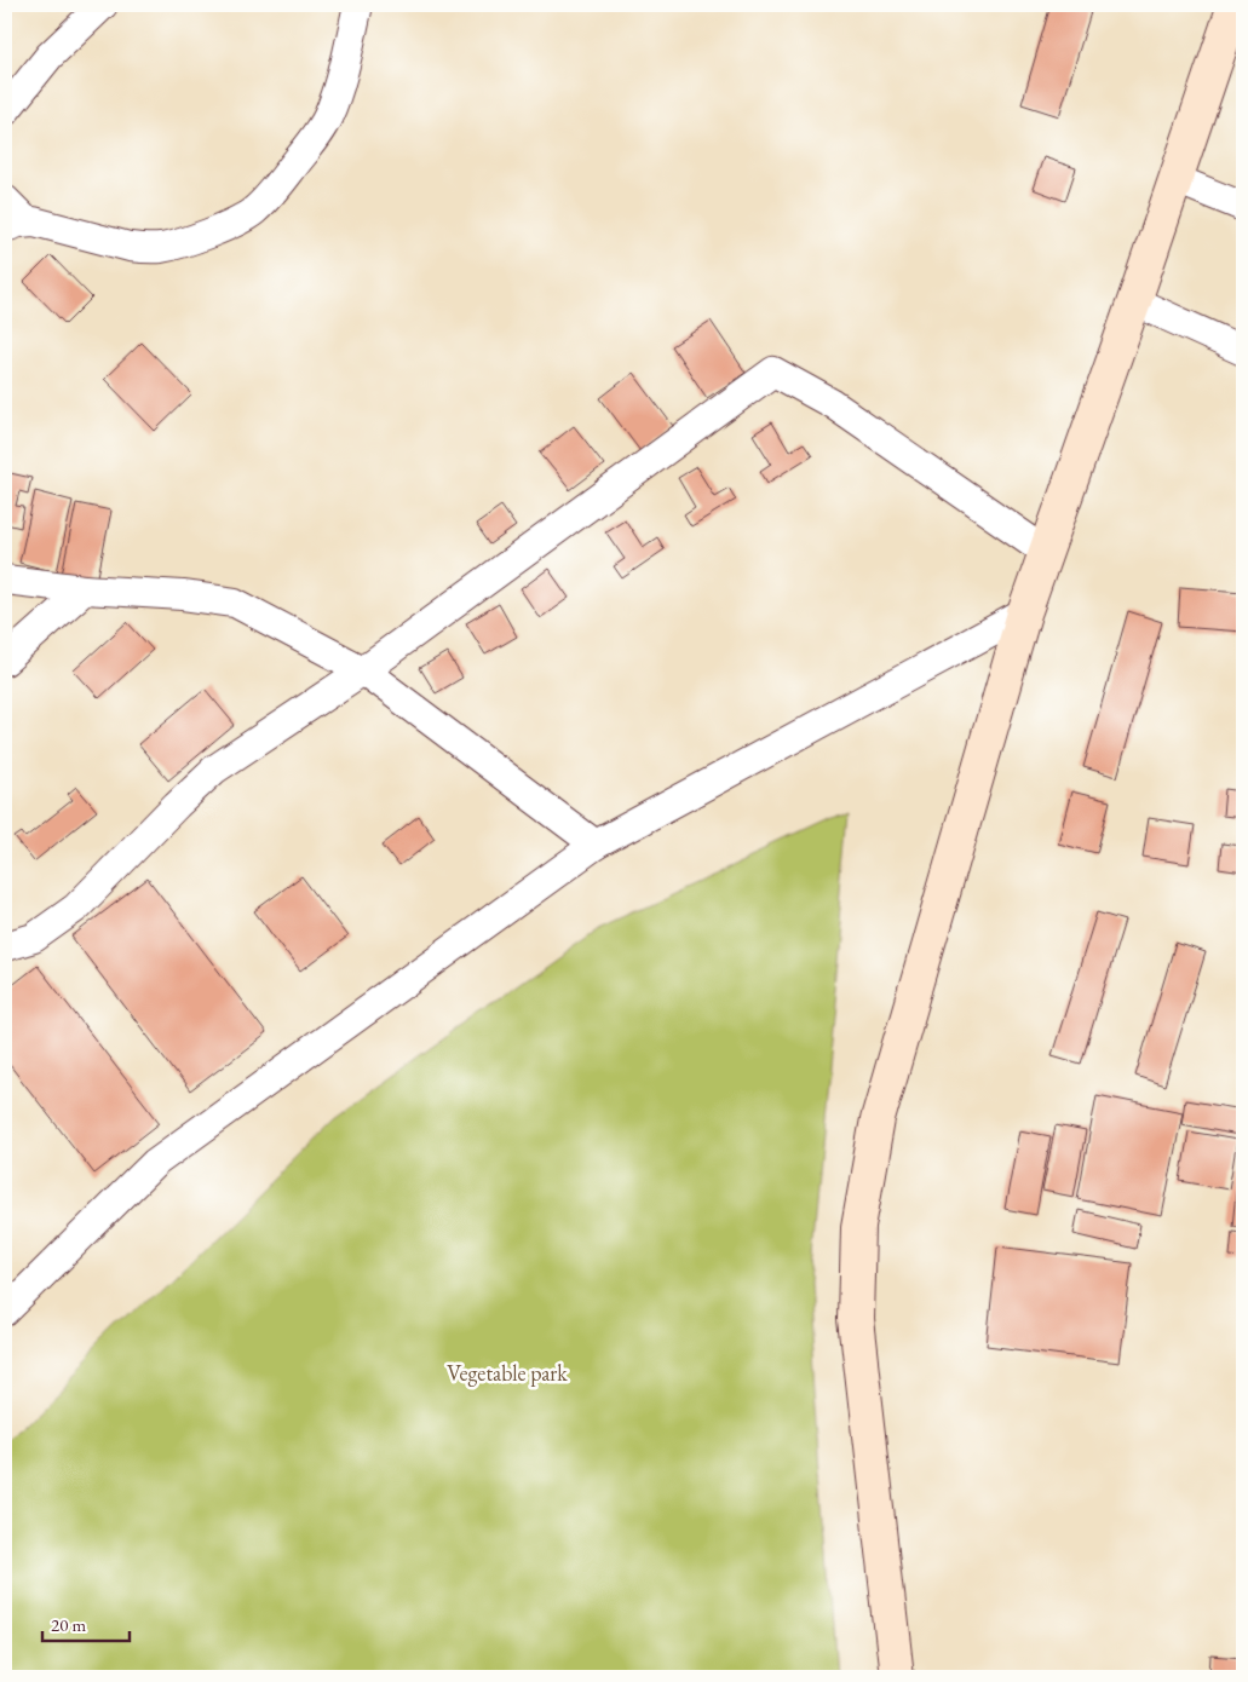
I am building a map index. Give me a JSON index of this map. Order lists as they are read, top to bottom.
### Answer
{
  "parks": ["Vegetable park"],
  "scale_bar": "20 m"
}
